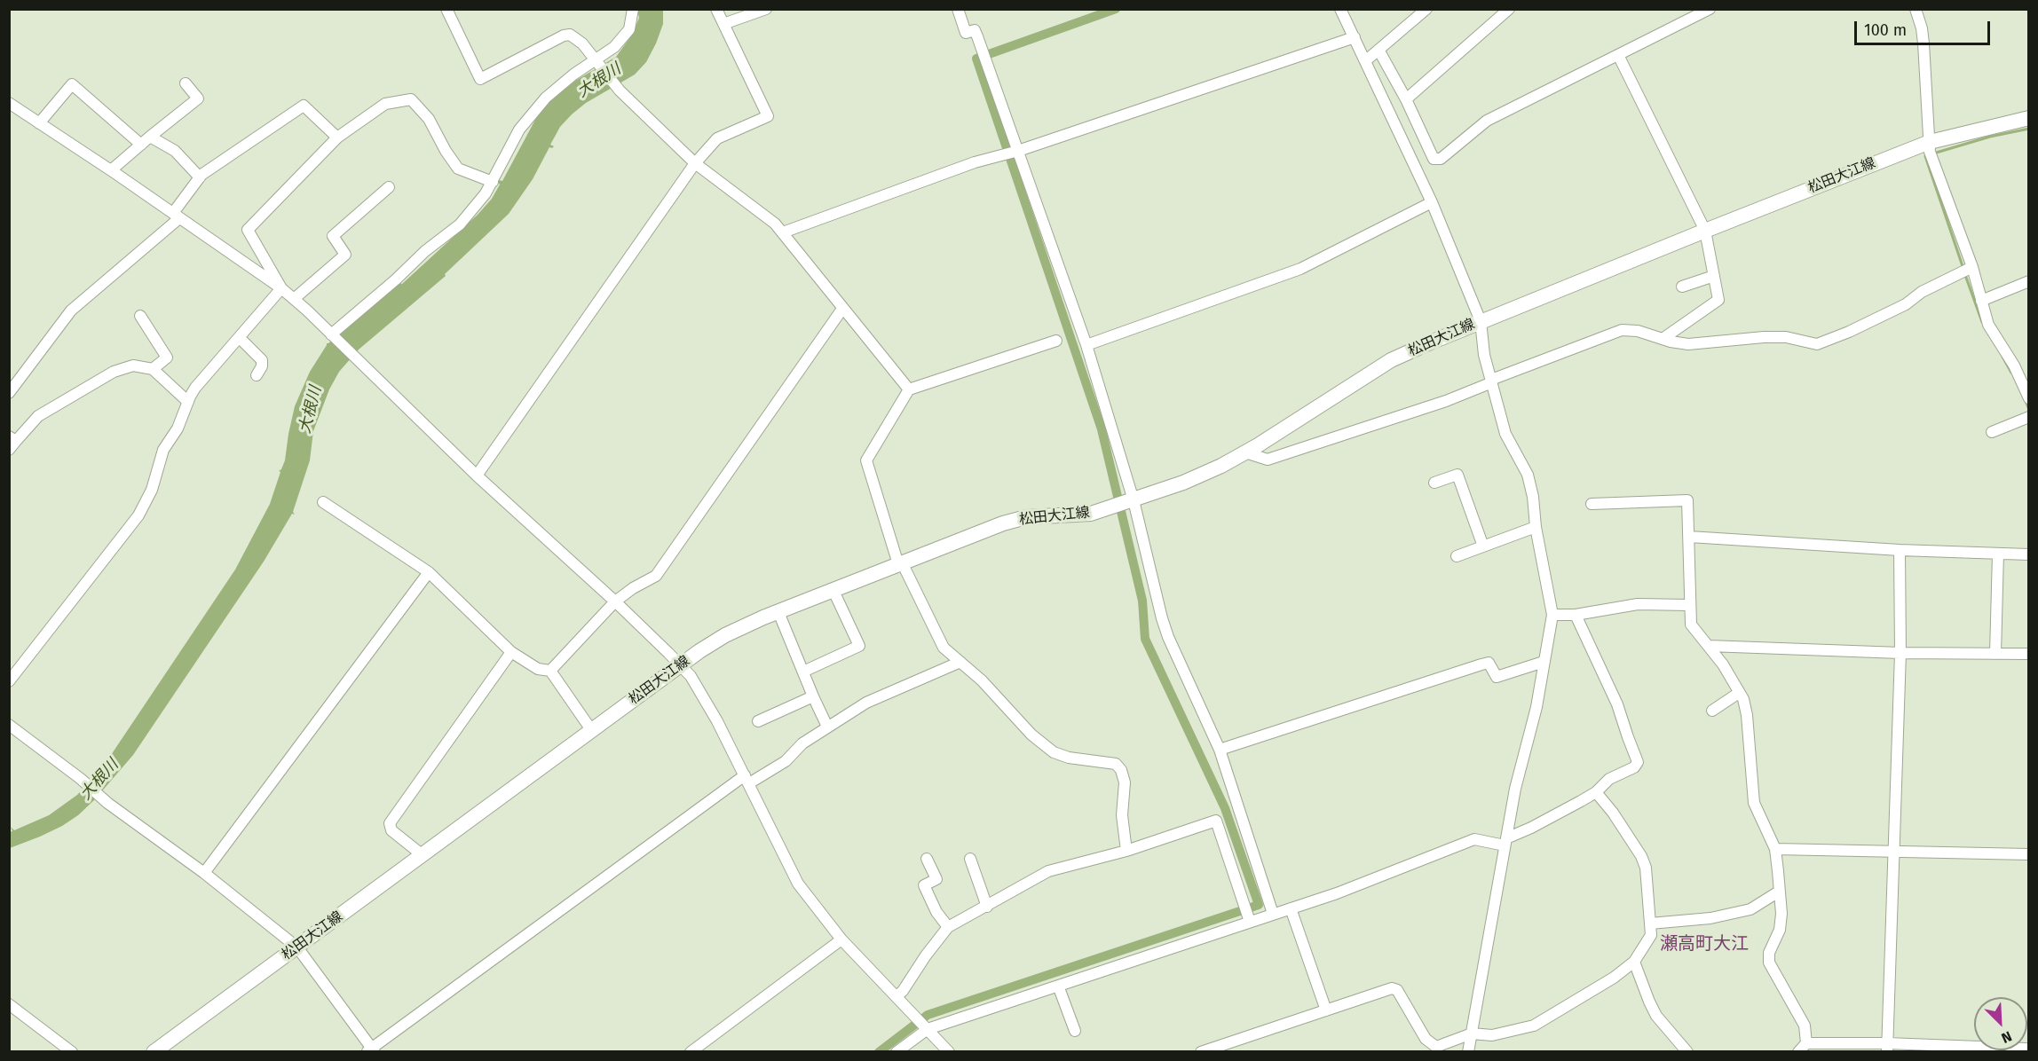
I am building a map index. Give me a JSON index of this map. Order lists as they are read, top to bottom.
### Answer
{
  "streets": {
    "main road": ["松田大江線"]
  },
  "districts": ["瀬高町大江"],
  "water": ["大根川"],
  "scale_bar": "100 m",
  "north": "bottom right"
}
